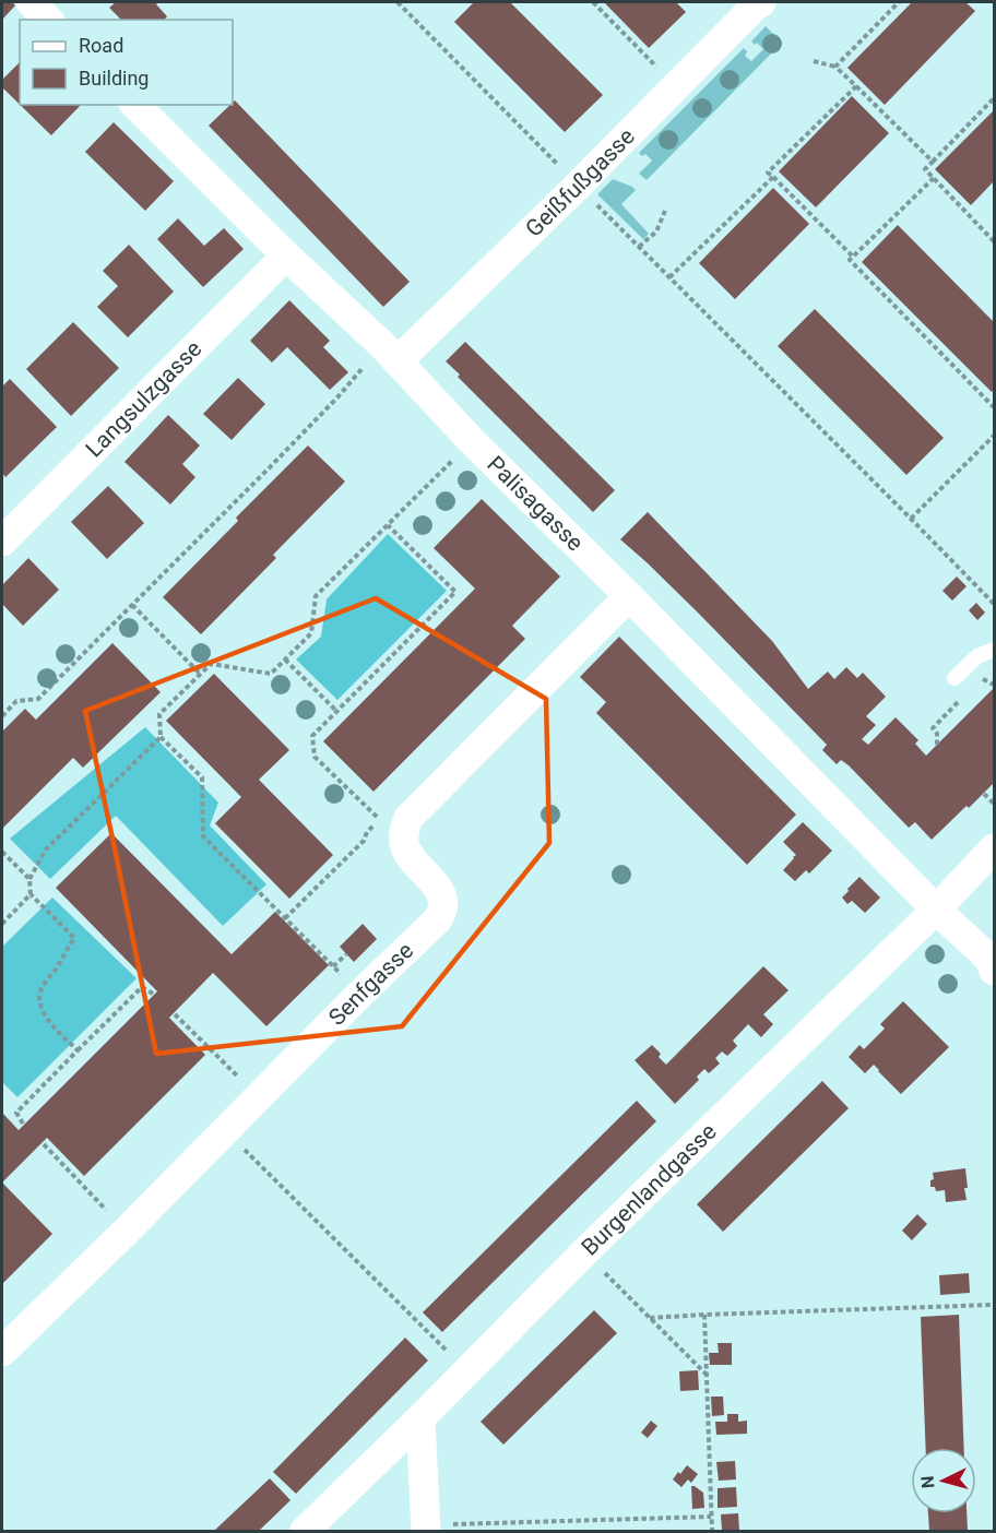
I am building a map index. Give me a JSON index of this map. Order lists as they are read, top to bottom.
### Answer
{
  "streets": {
    "street": [
      "Geißfußgasse",
      "Langsulzgasse",
      "Palisagasse",
      "Senfgasse",
      "Burgenlandgasse"
    ]
  },
  "crossings": [
    ["Geißfußgasse", "Palisagasse"],
    ["Langsulzgasse", "Palisagasse"],
    ["Palisagasse", "Senfgasse"],
    ["Palisagasse", "Burgenlandgasse"]
  ],
  "legend": ["Road", "Building"],
  "north": "left"
}
